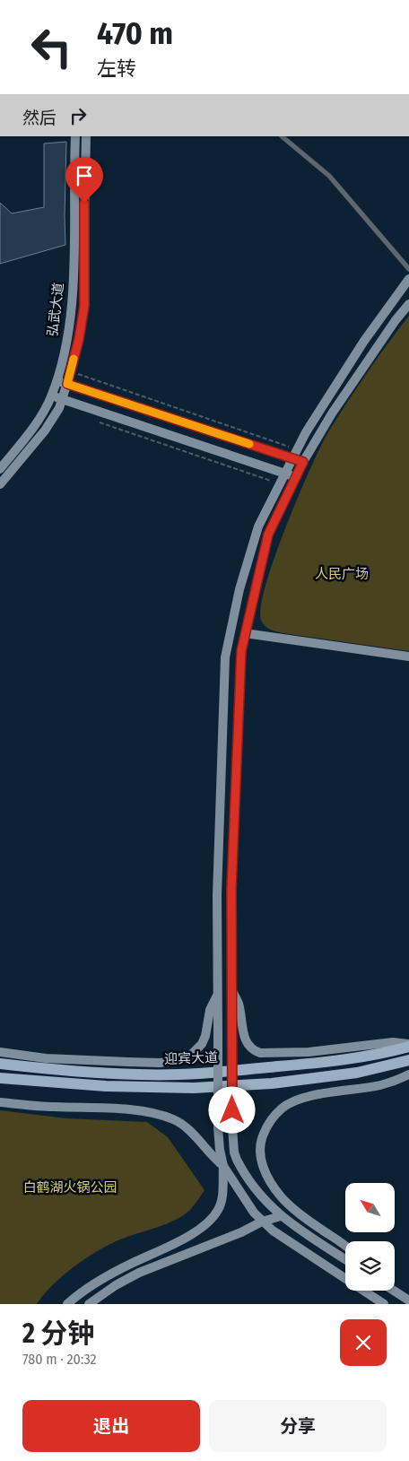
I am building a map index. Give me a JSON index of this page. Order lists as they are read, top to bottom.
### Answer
{
  "streets": {
    "main road": ["弘武大道", "迎宾大道"]
  },
  "parks": ["人民广场", "白鹤湖火锅公园"],
  "north": "top left",
  "page": {
    "turn": ["470 m", "左转"],
    "then": "然后",
    "heading": ["2 分钟", "780 m · 20:32"],
    "buttons": ["退出", "分享"]
  }
}
